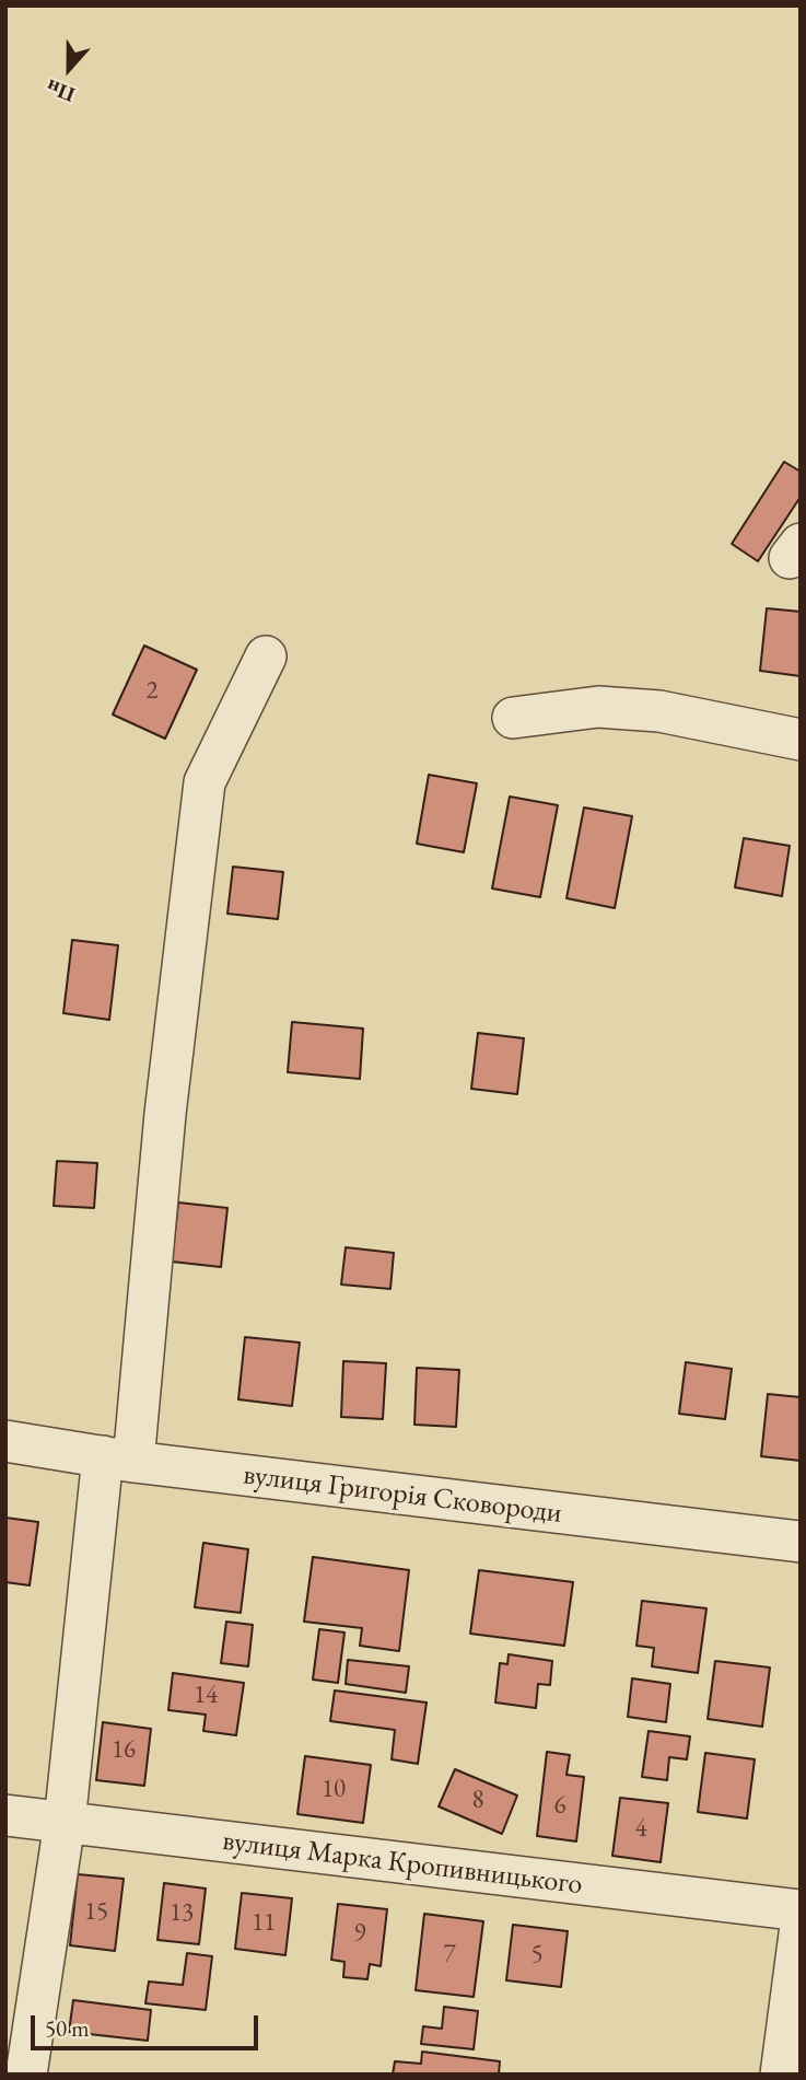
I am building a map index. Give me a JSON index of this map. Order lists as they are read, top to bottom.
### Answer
{
  "streets": {
    "street": ["вулиця Григорія Сковороди", "вулиця Марка Кропивницького"]
  },
  "house_numbers": [
    "2",
    "14",
    "16",
    "10",
    "8",
    "6",
    "4",
    "15",
    "13",
    "11",
    "9",
    "7",
    "5"
  ],
  "scale_bar": "50 m",
  "north": "bottom"
}
